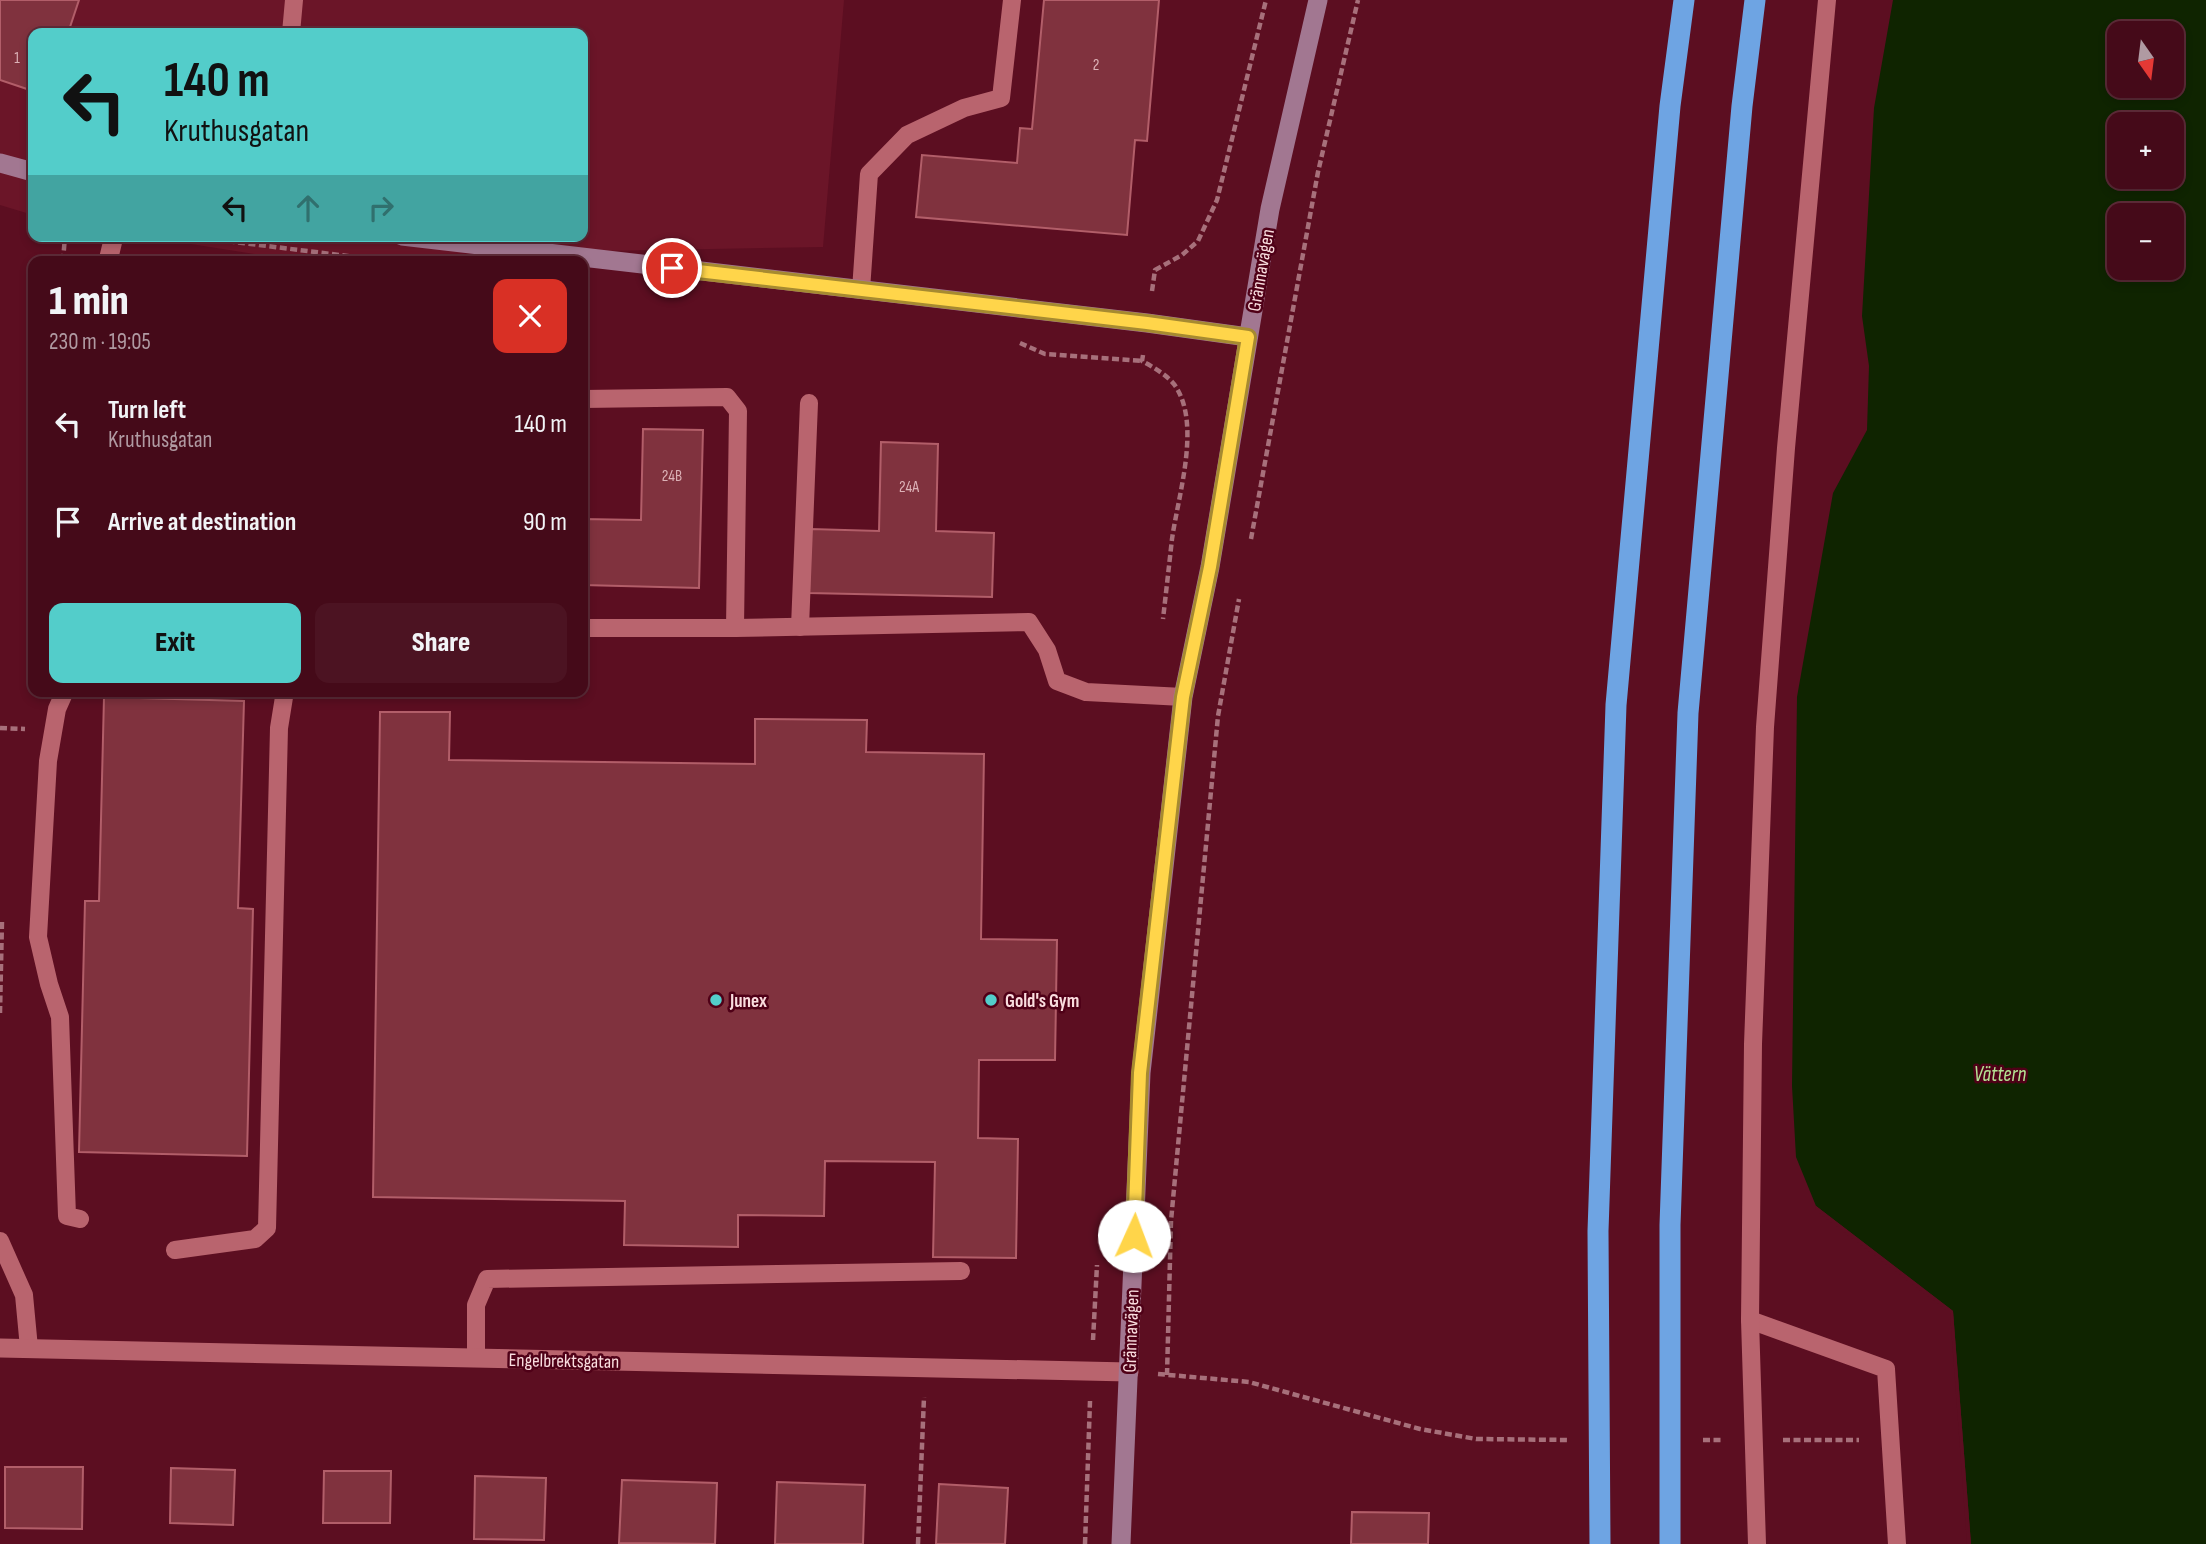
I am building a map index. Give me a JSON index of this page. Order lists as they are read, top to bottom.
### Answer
{
  "streets": {
    "main road": ["Grännavägen"],
    "street": ["Engelbrektsgatan"]
  },
  "crossings": [
    ["Grännavägen", "Engelbrektsgatan"]
  ],
  "water": ["Vättern"],
  "places": ["Junex", "Gold's Gym"],
  "house_numbers": [
    "1",
    "2",
    "24B",
    "24A"
  ],
  "north": "bottom",
  "page": {
    "map_buttons": ["+", "−"],
    "turn": ["140 m", "Kruthusgatan"],
    "heading": ["1 min", "230 m · 19:05"],
    "list": [
      {
        "name": "Turn left",
        "note": "Kruthusgatan",
        "value": "140 m"
      },
      {
        "name": "Arrive at destination",
        "value": "90 m"
      }
    ],
    "buttons": ["Exit", "Share"]
  }
}
